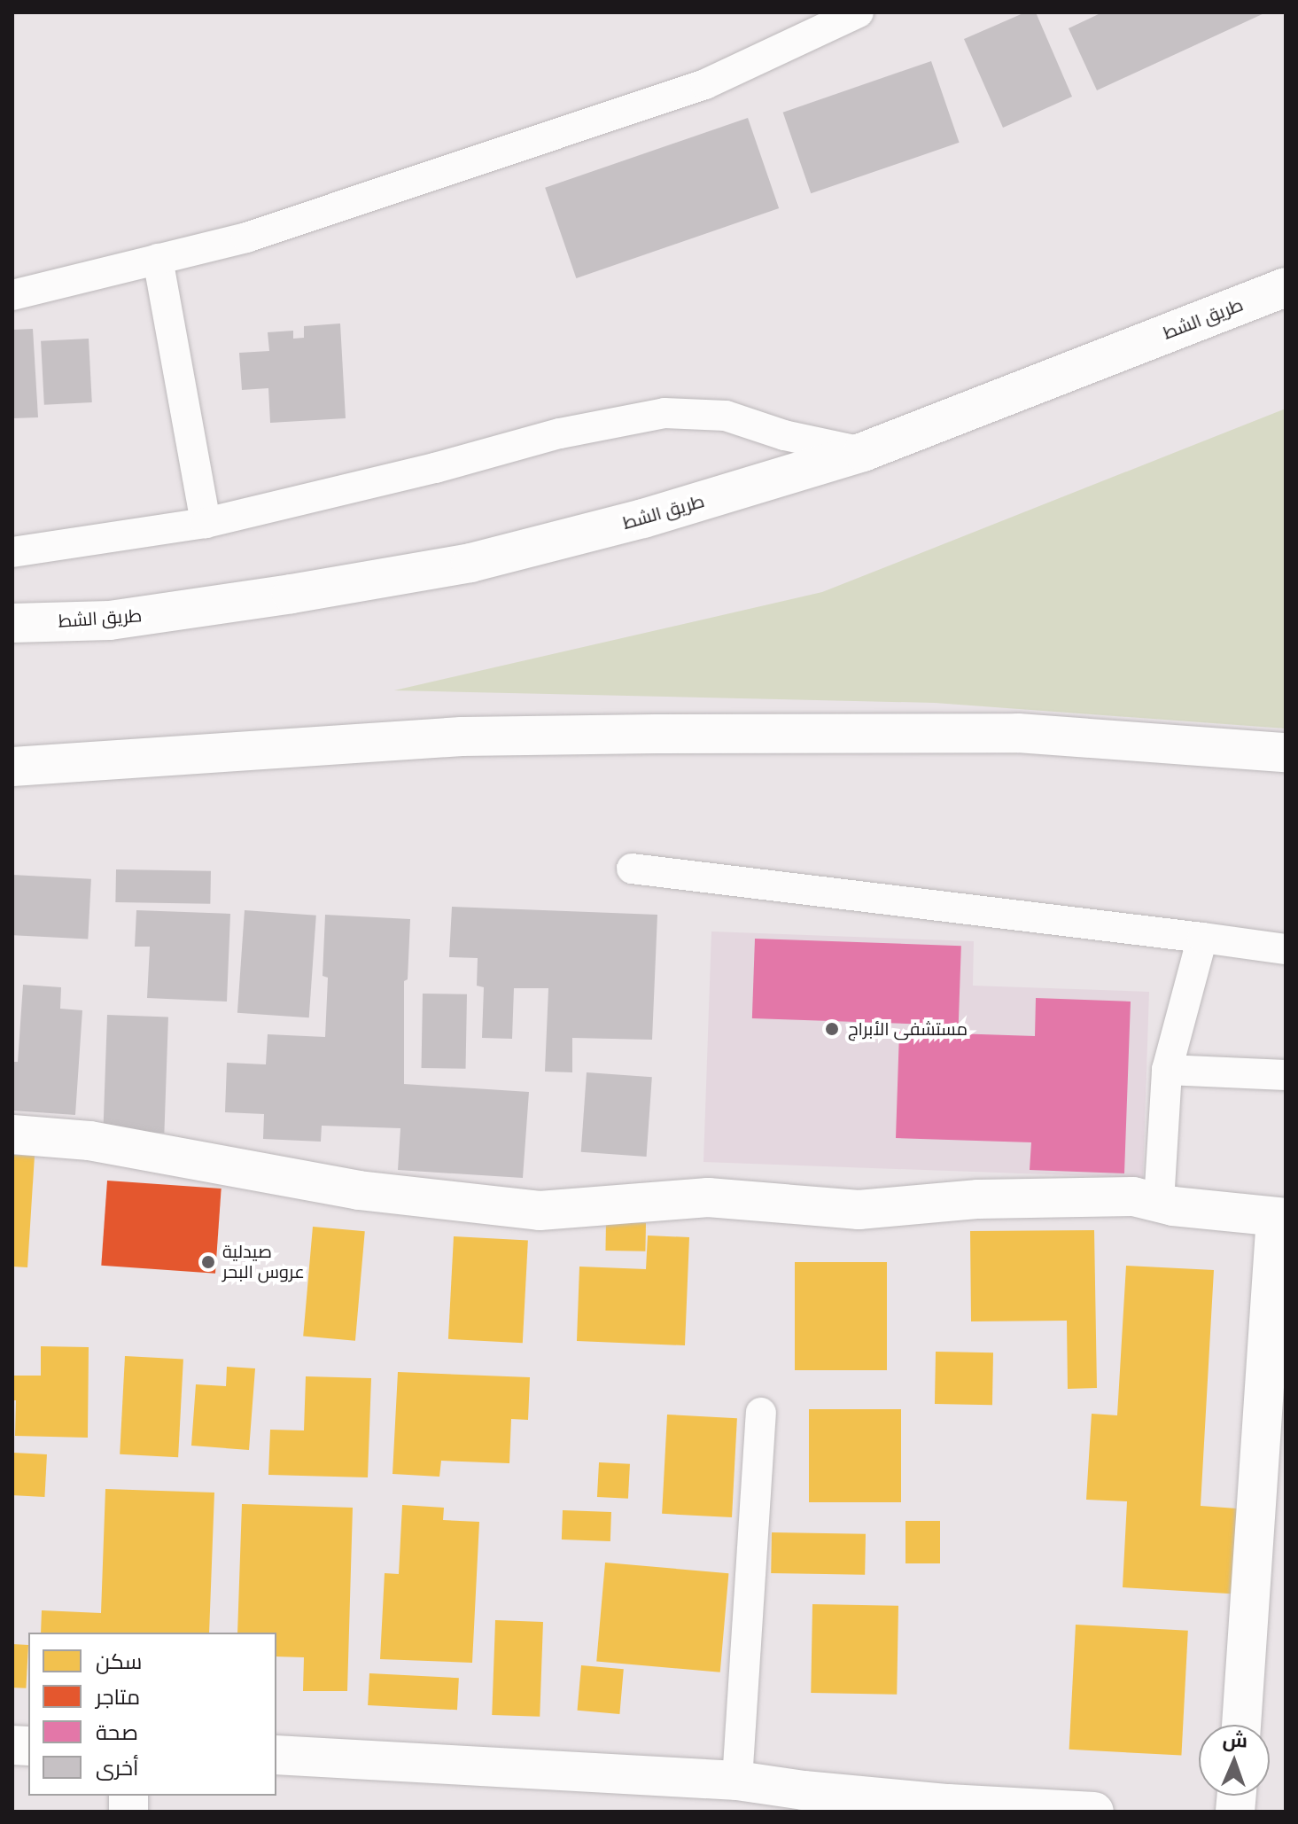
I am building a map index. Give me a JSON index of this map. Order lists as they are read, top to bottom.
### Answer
{
  "streets": {
    "main road": ["طريق الشط"]
  },
  "places": ["مستشفى الأبراج", "صيدلية عروس البحر"],
  "legend": [
    "سكن",
    "متاجر",
    "صحة",
    "أخرى"
  ],
  "north": "top"
}
